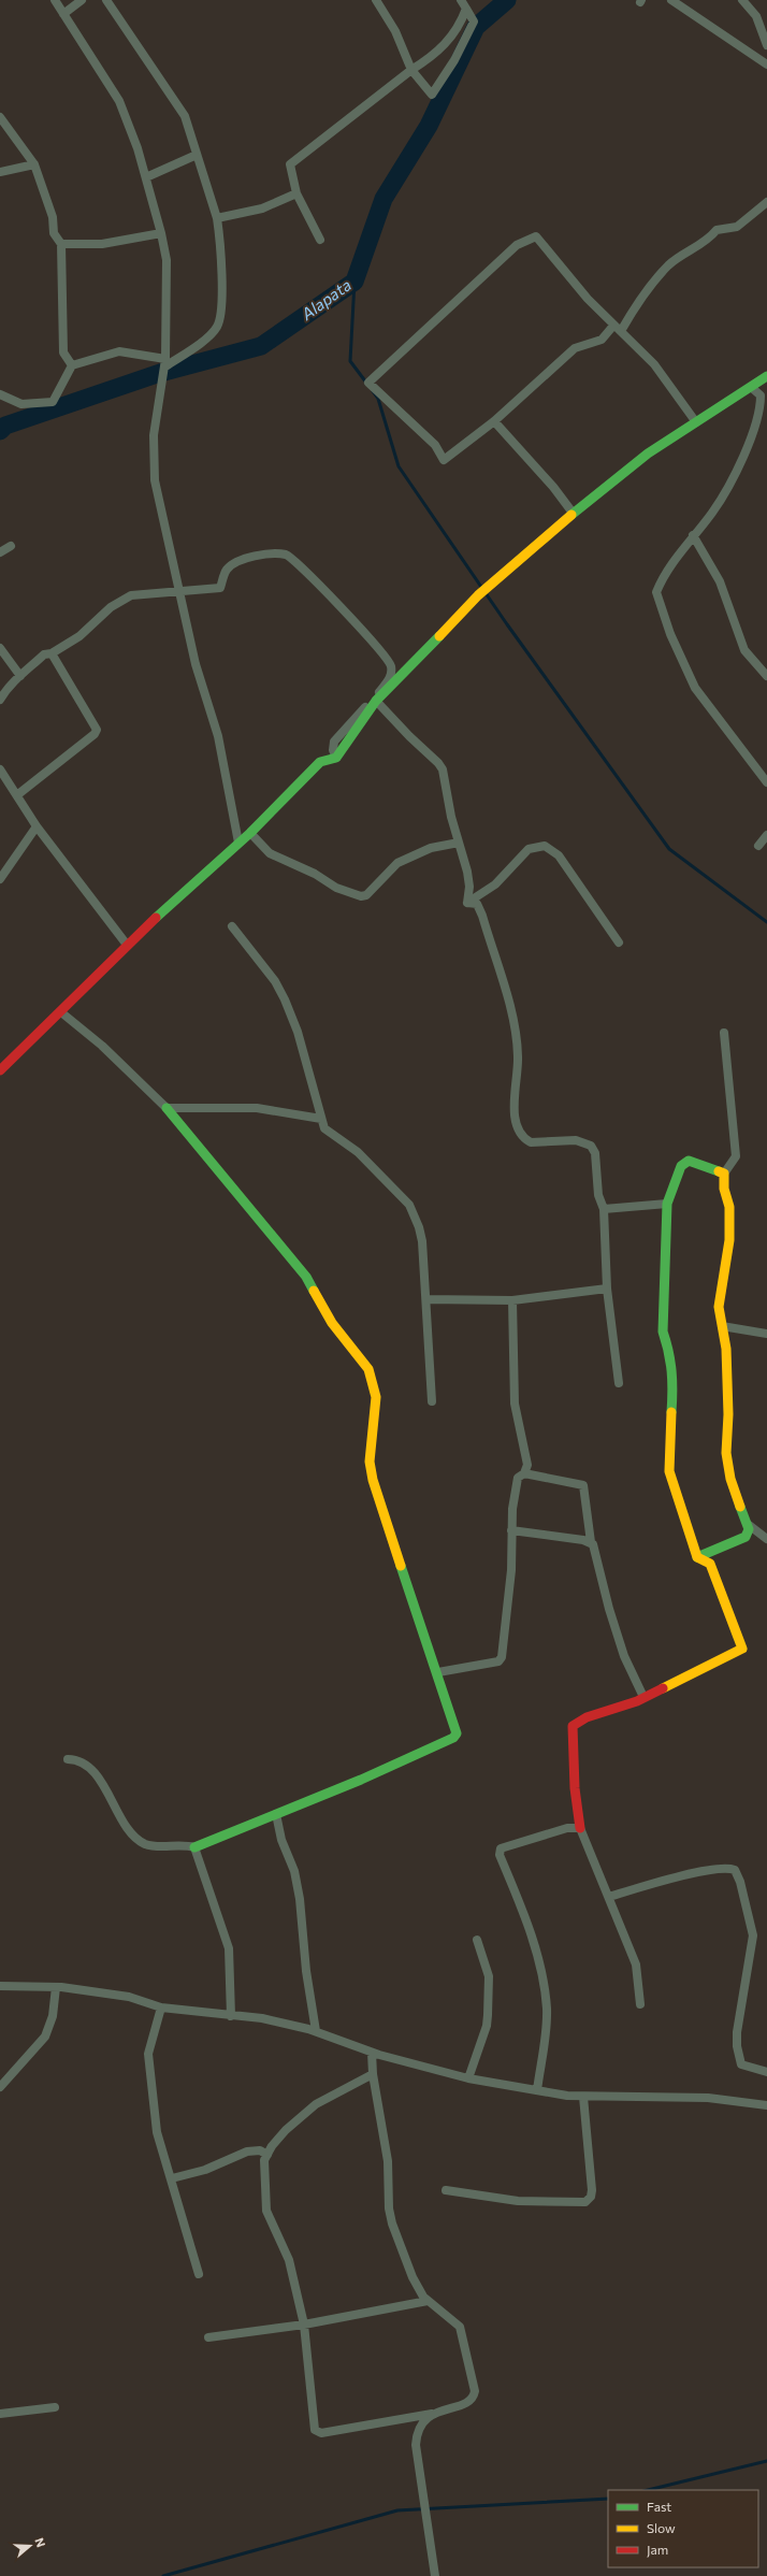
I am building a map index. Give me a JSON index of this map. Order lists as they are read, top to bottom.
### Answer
{
  "water": ["Alapata"],
  "legend": ["Fast", "Slow", "Jam"],
  "north": "right"
}
